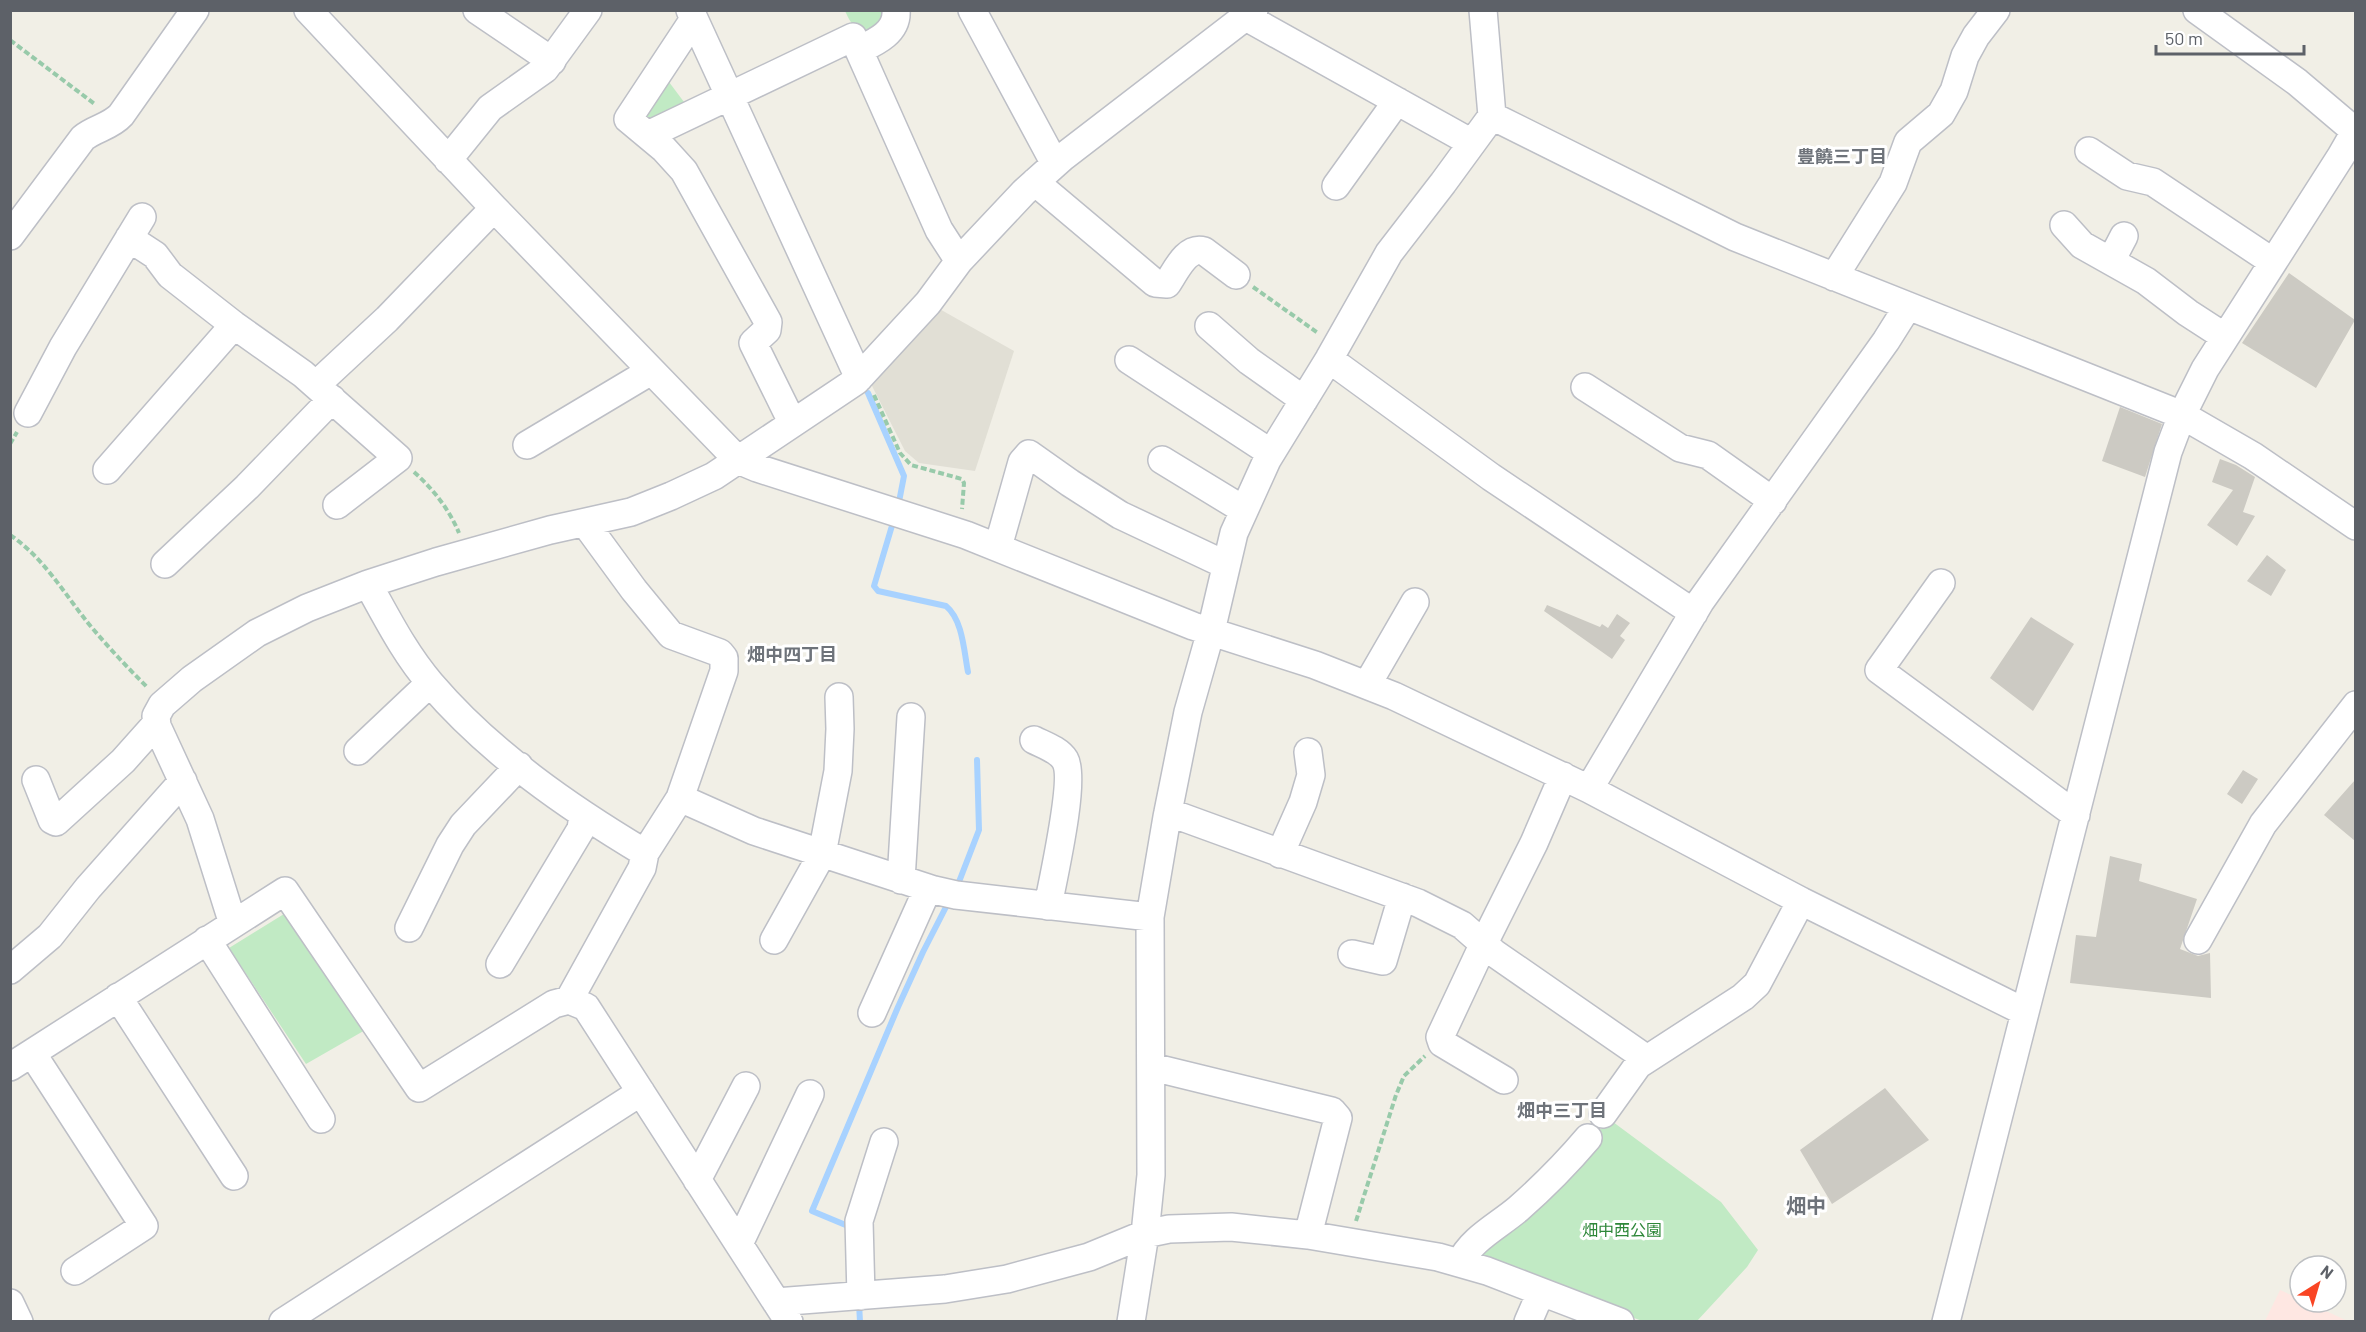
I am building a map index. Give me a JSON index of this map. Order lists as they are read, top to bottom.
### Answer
{
  "districts": [
    "豊饒三丁目",
    "畑中四丁目",
    "畑中三丁目",
    "畑中"
  ],
  "parks": ["畑中西公園"],
  "scale_bar": "50 m",
  "north": "top right"
}
